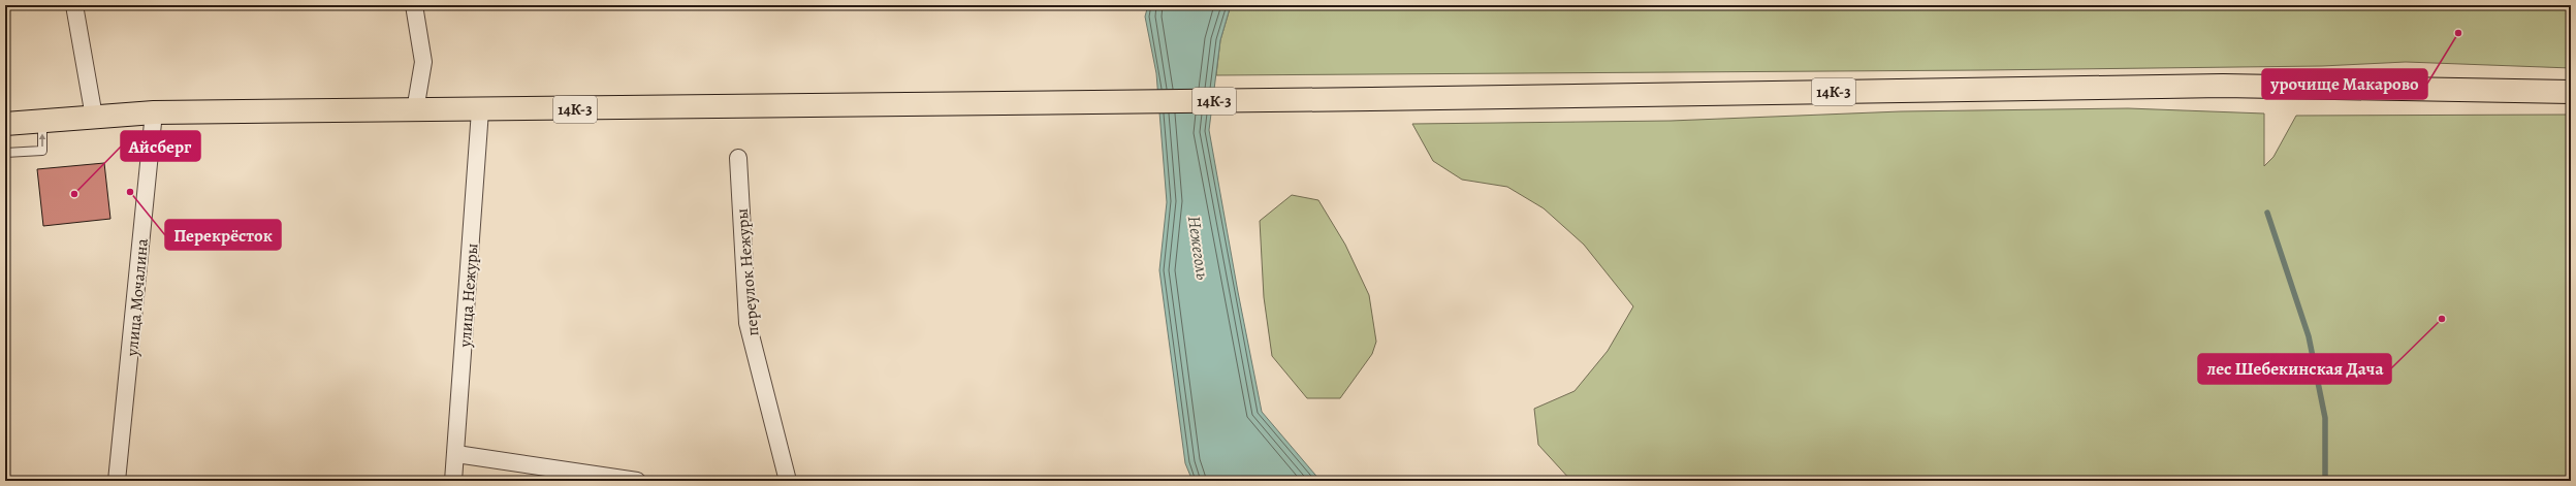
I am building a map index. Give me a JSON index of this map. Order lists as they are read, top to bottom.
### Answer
{
  "streets": {
    "main road": ["14К-3"],
    "street": ["переулок Нежуры", "улица Нежуры", "улица Мочалина"]
  },
  "crossings": [
    ["14К-3", "улица Нежуры"],
    ["14К-3", "улица Мочалина"]
  ],
  "water": ["Нежеголь"],
  "places": [
    "урочище Макарово",
    "Перекрёсток",
    "Айсберг",
    "лес Шебекинская Дача"
  ]
}
